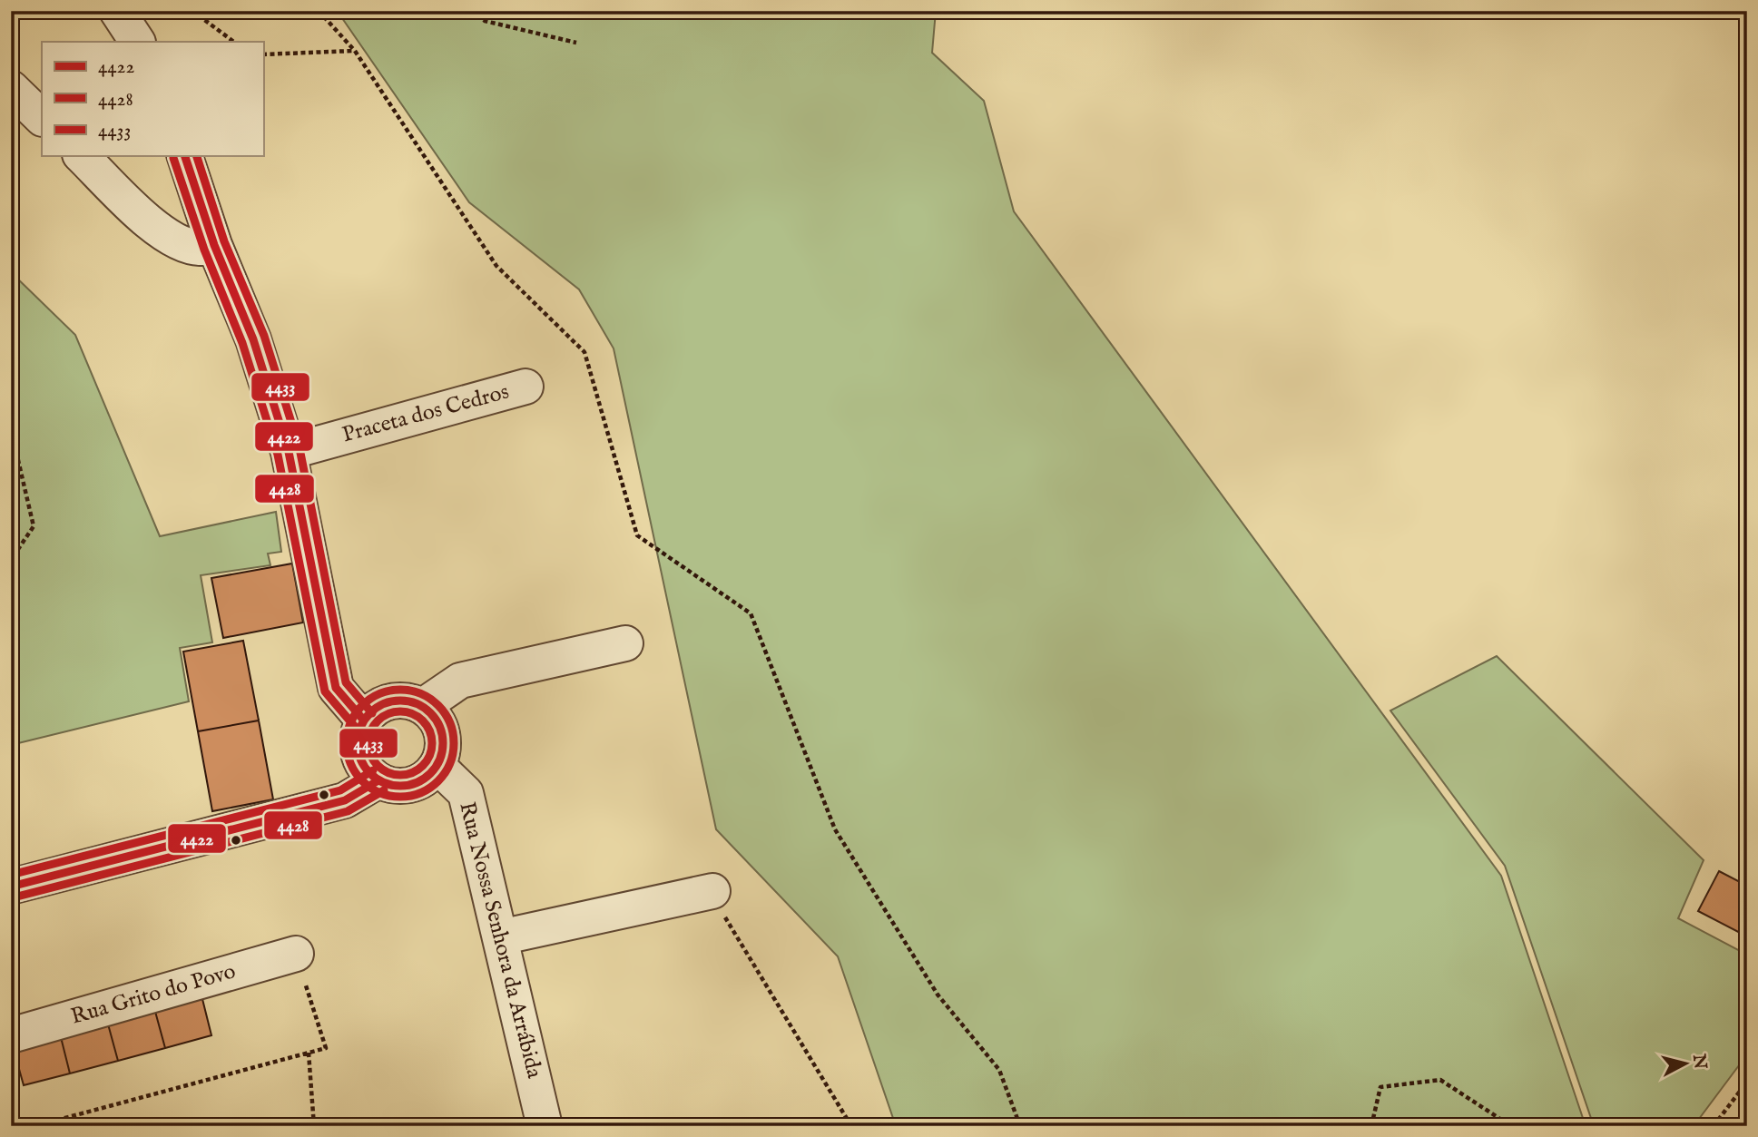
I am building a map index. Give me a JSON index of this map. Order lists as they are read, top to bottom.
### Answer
{
  "streets": {
    "street": ["Praceta dos Cedros", "Rua Nossa Senhora da Arrábida", "Rua Grito do Povo"]
  },
  "lines": ["transit line 4422", "transit line 4433", "transit line 4428"],
  "legend": ["4422", "4428", "4433"],
  "north": "right"
}
